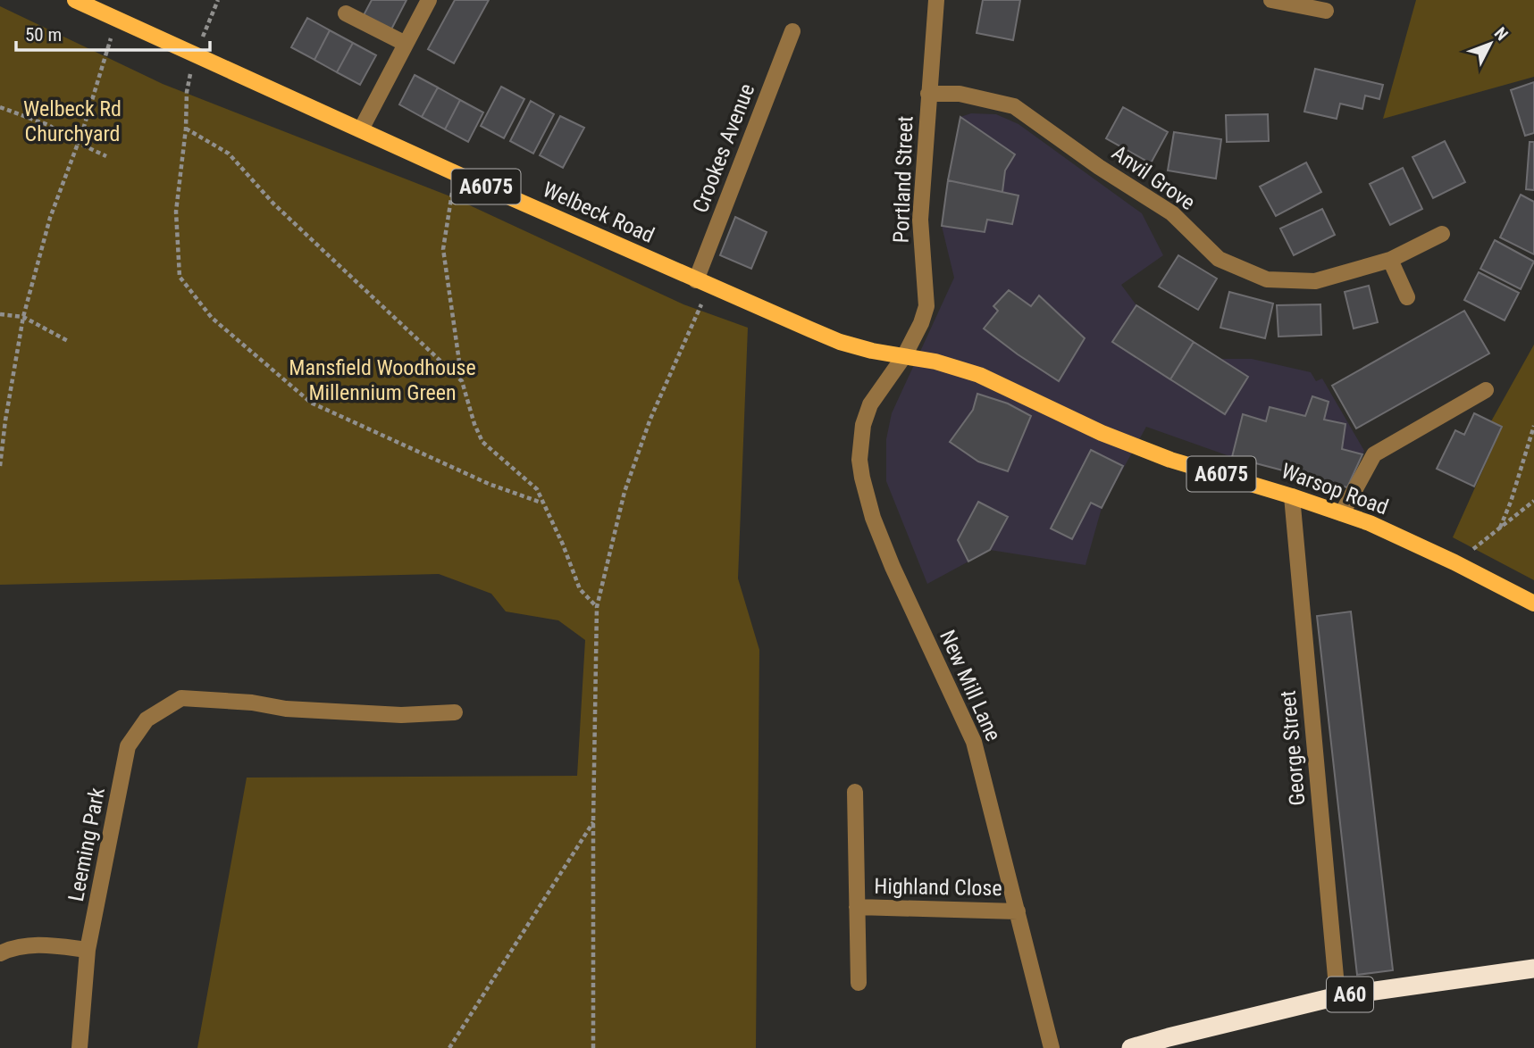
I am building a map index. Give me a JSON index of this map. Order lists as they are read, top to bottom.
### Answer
{
  "streets": {
    "highway": ["A60"],
    "main road": ["A6075", "Welbeck Road", "Warsop Road"],
    "street": [
      "Crookes Avenue",
      "Anvil Grove",
      "Portland Street",
      "New Mill Lane",
      "George Street",
      "Leeming Park",
      "Highland Close"
    ]
  },
  "crossings": [
    ["Crookes Avenue", "Welbeck Road"],
    ["Anvil Grove", "Portland Street"],
    ["Portland Street", "Welbeck Road"],
    ["Portland Street", "Warsop Road"],
    ["Portland Street", "New Mill Lane"],
    ["Welbeck Road", "Warsop Road"],
    ["Welbeck Road", "New Mill Lane"],
    ["Warsop Road", "New Mill Lane"],
    ["Warsop Road", "George Street"],
    ["New Mill Lane", "Highland Close"],
    ["George Street", "A60"]
  ],
  "parks": ["Welbeck Rd Churchyard", "Mansfield Woodhouse Millennium Green"],
  "scale_bar": "50 m",
  "north": "top right"
}
